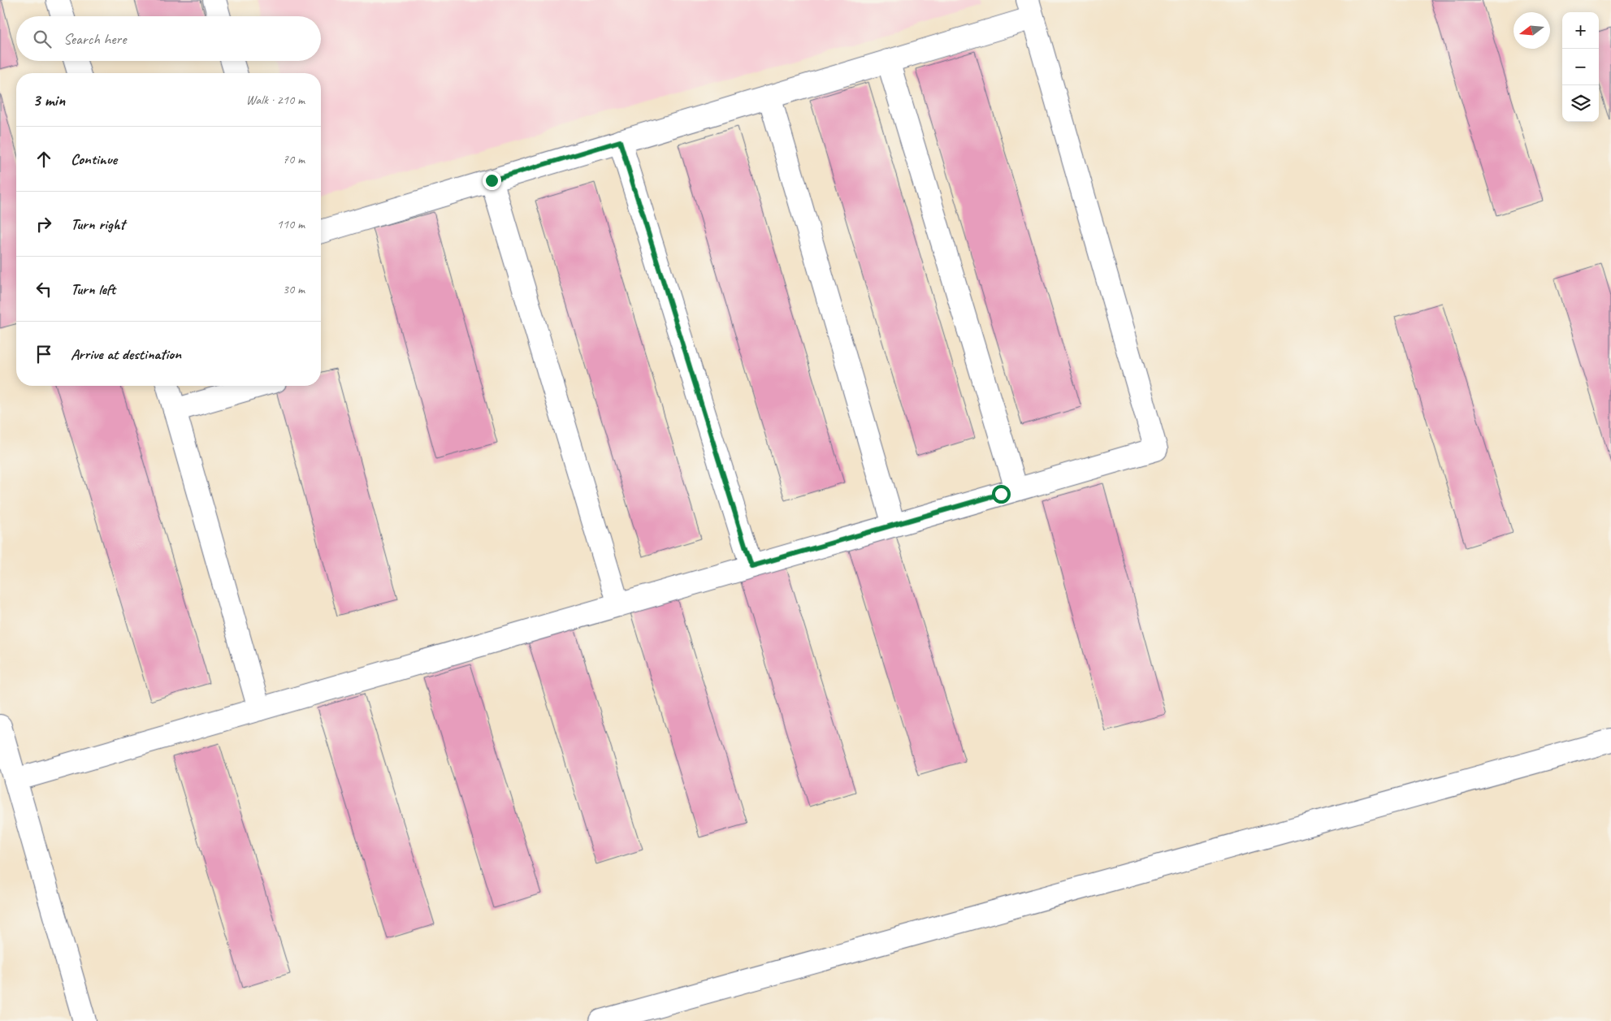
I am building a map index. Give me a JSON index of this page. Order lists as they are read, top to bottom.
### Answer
{
  "north": "left",
  "page": {
    "map_buttons": ["+", "−"],
    "search": "Search here",
    "heading": ["3 min", "Walk · 210 m"],
    "list": [
      ["Continue", "70 m"],
      ["Turn right", "110 m"],
      ["Turn left", "30 m"],
      "Arrive at destination"
    ]
  }
}
